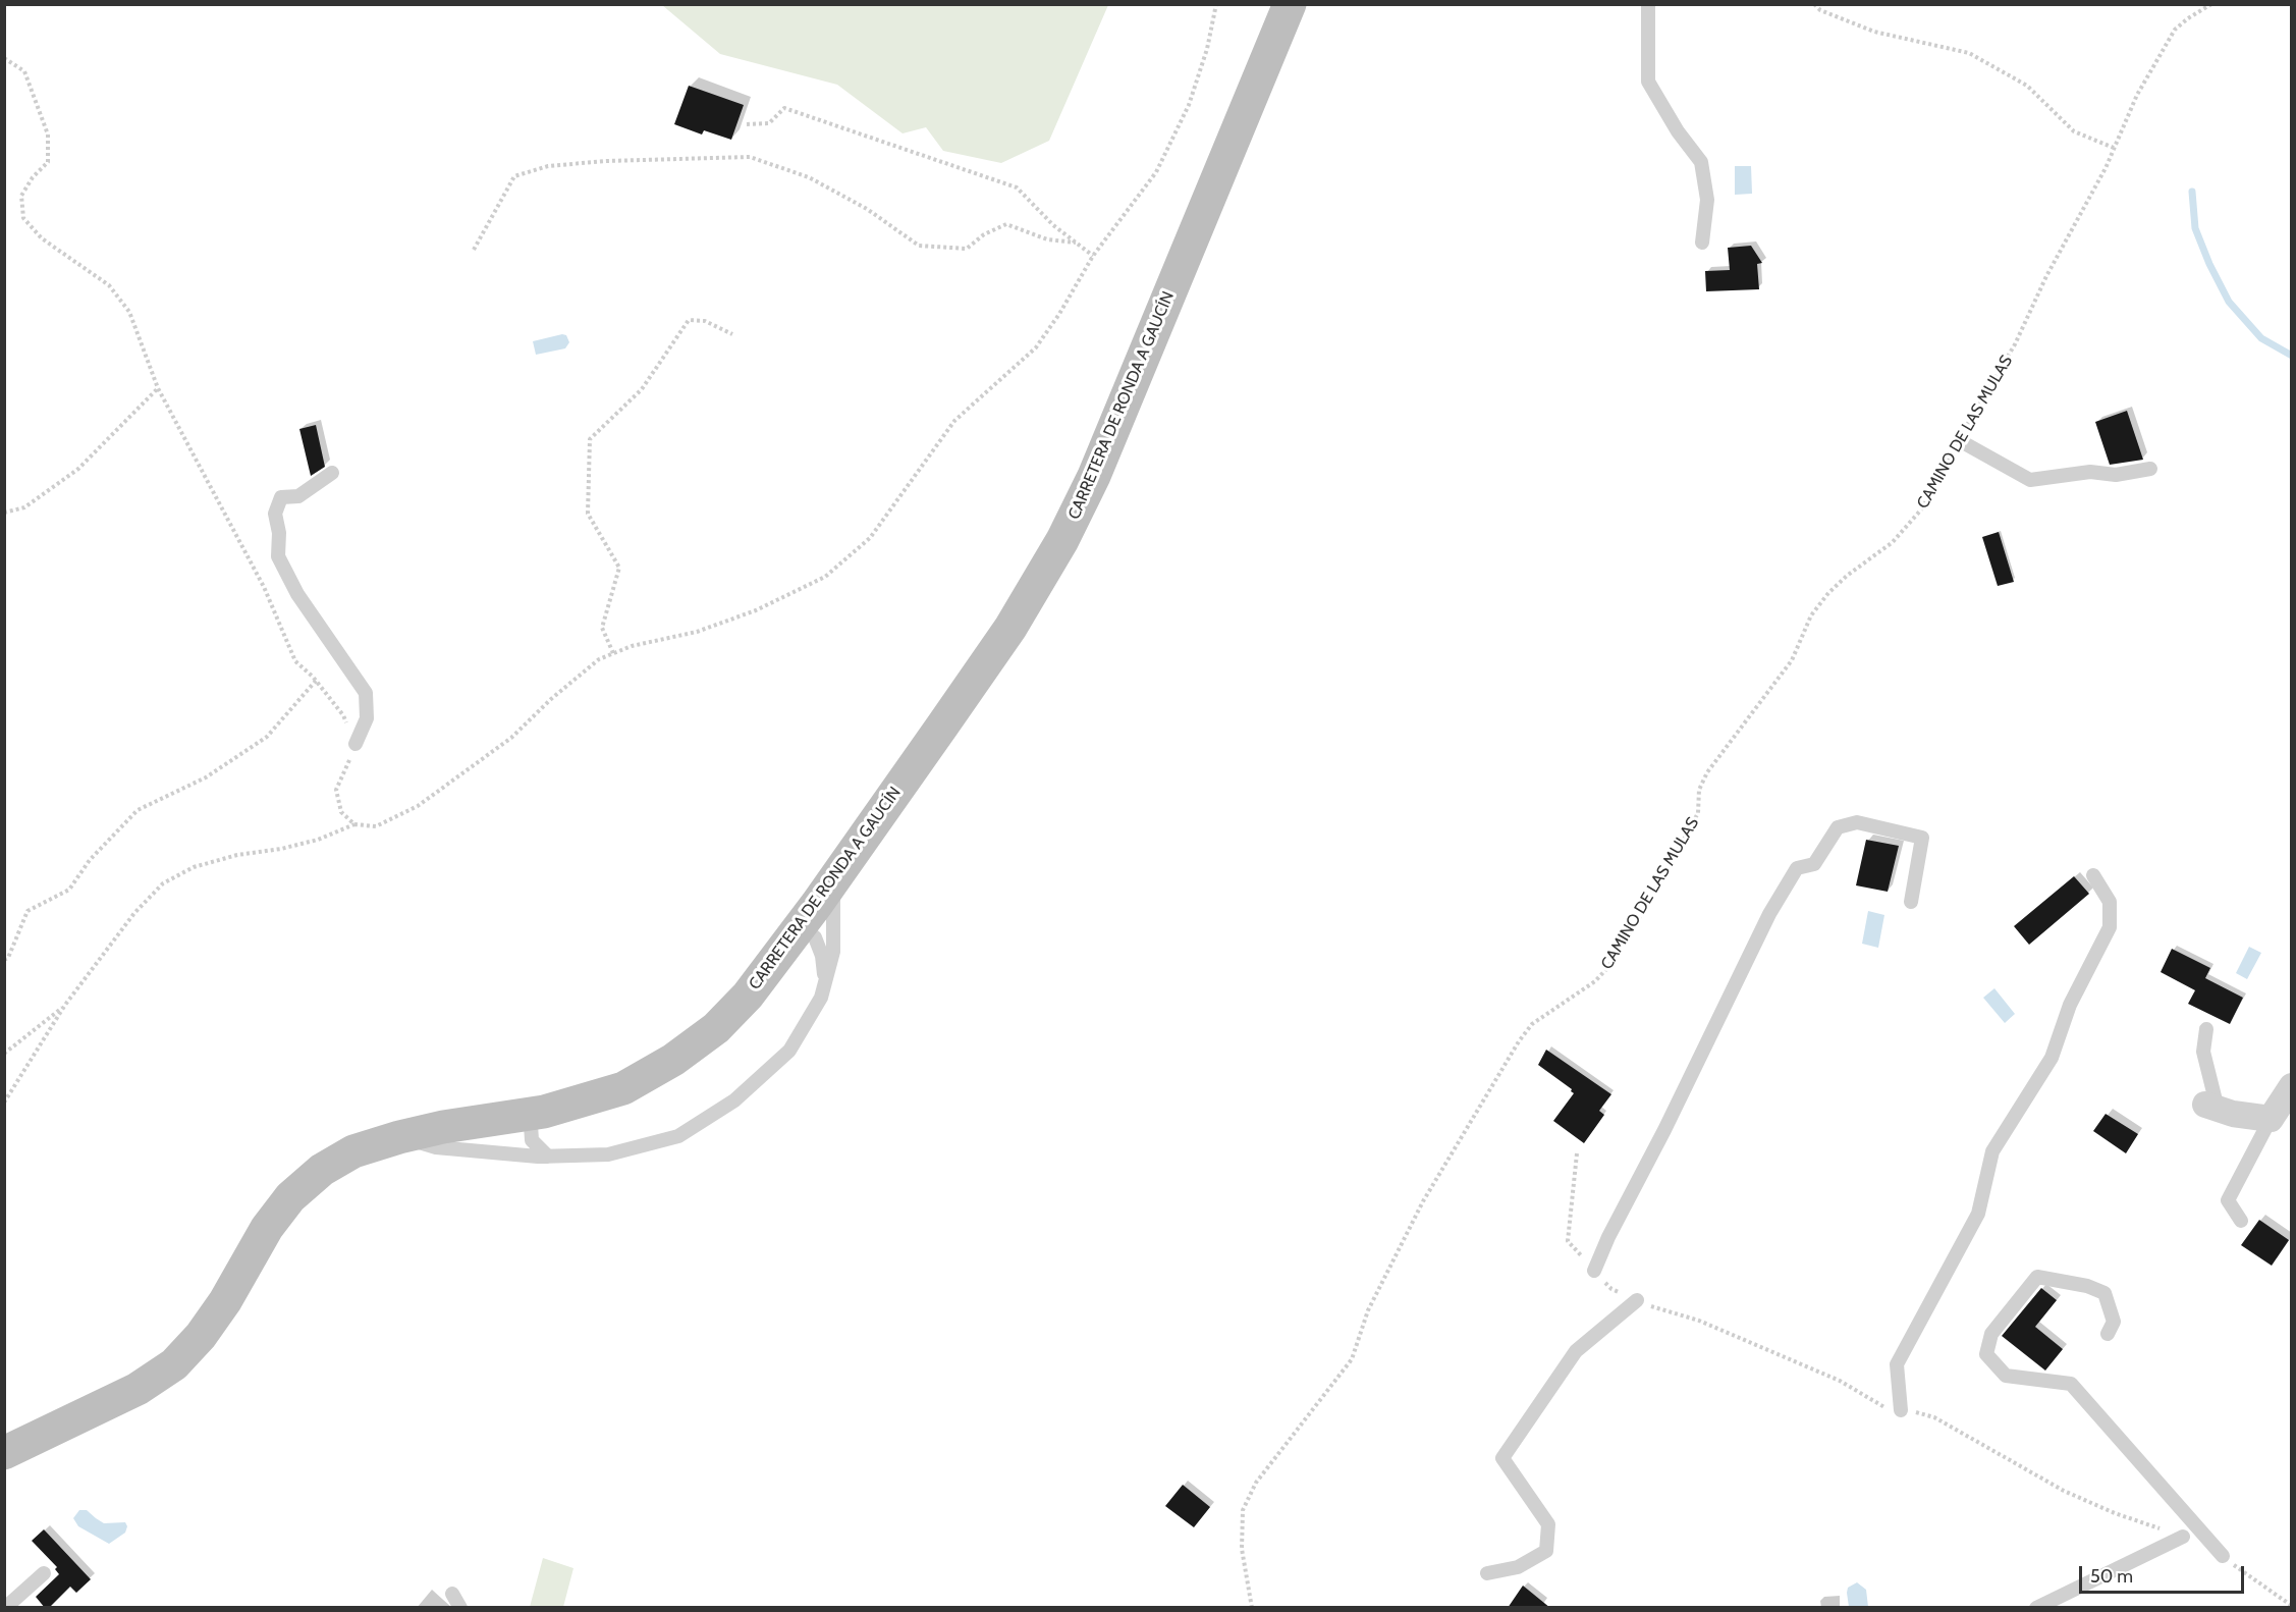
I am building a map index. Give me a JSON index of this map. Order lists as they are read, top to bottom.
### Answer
{
  "streets": {
    "main road": ["CARRETERA DE RONDA A GAUCÍN"],
    "path": ["CAMINO DE LAS MULAS"]
  },
  "scale_bar": "50 m"
}
